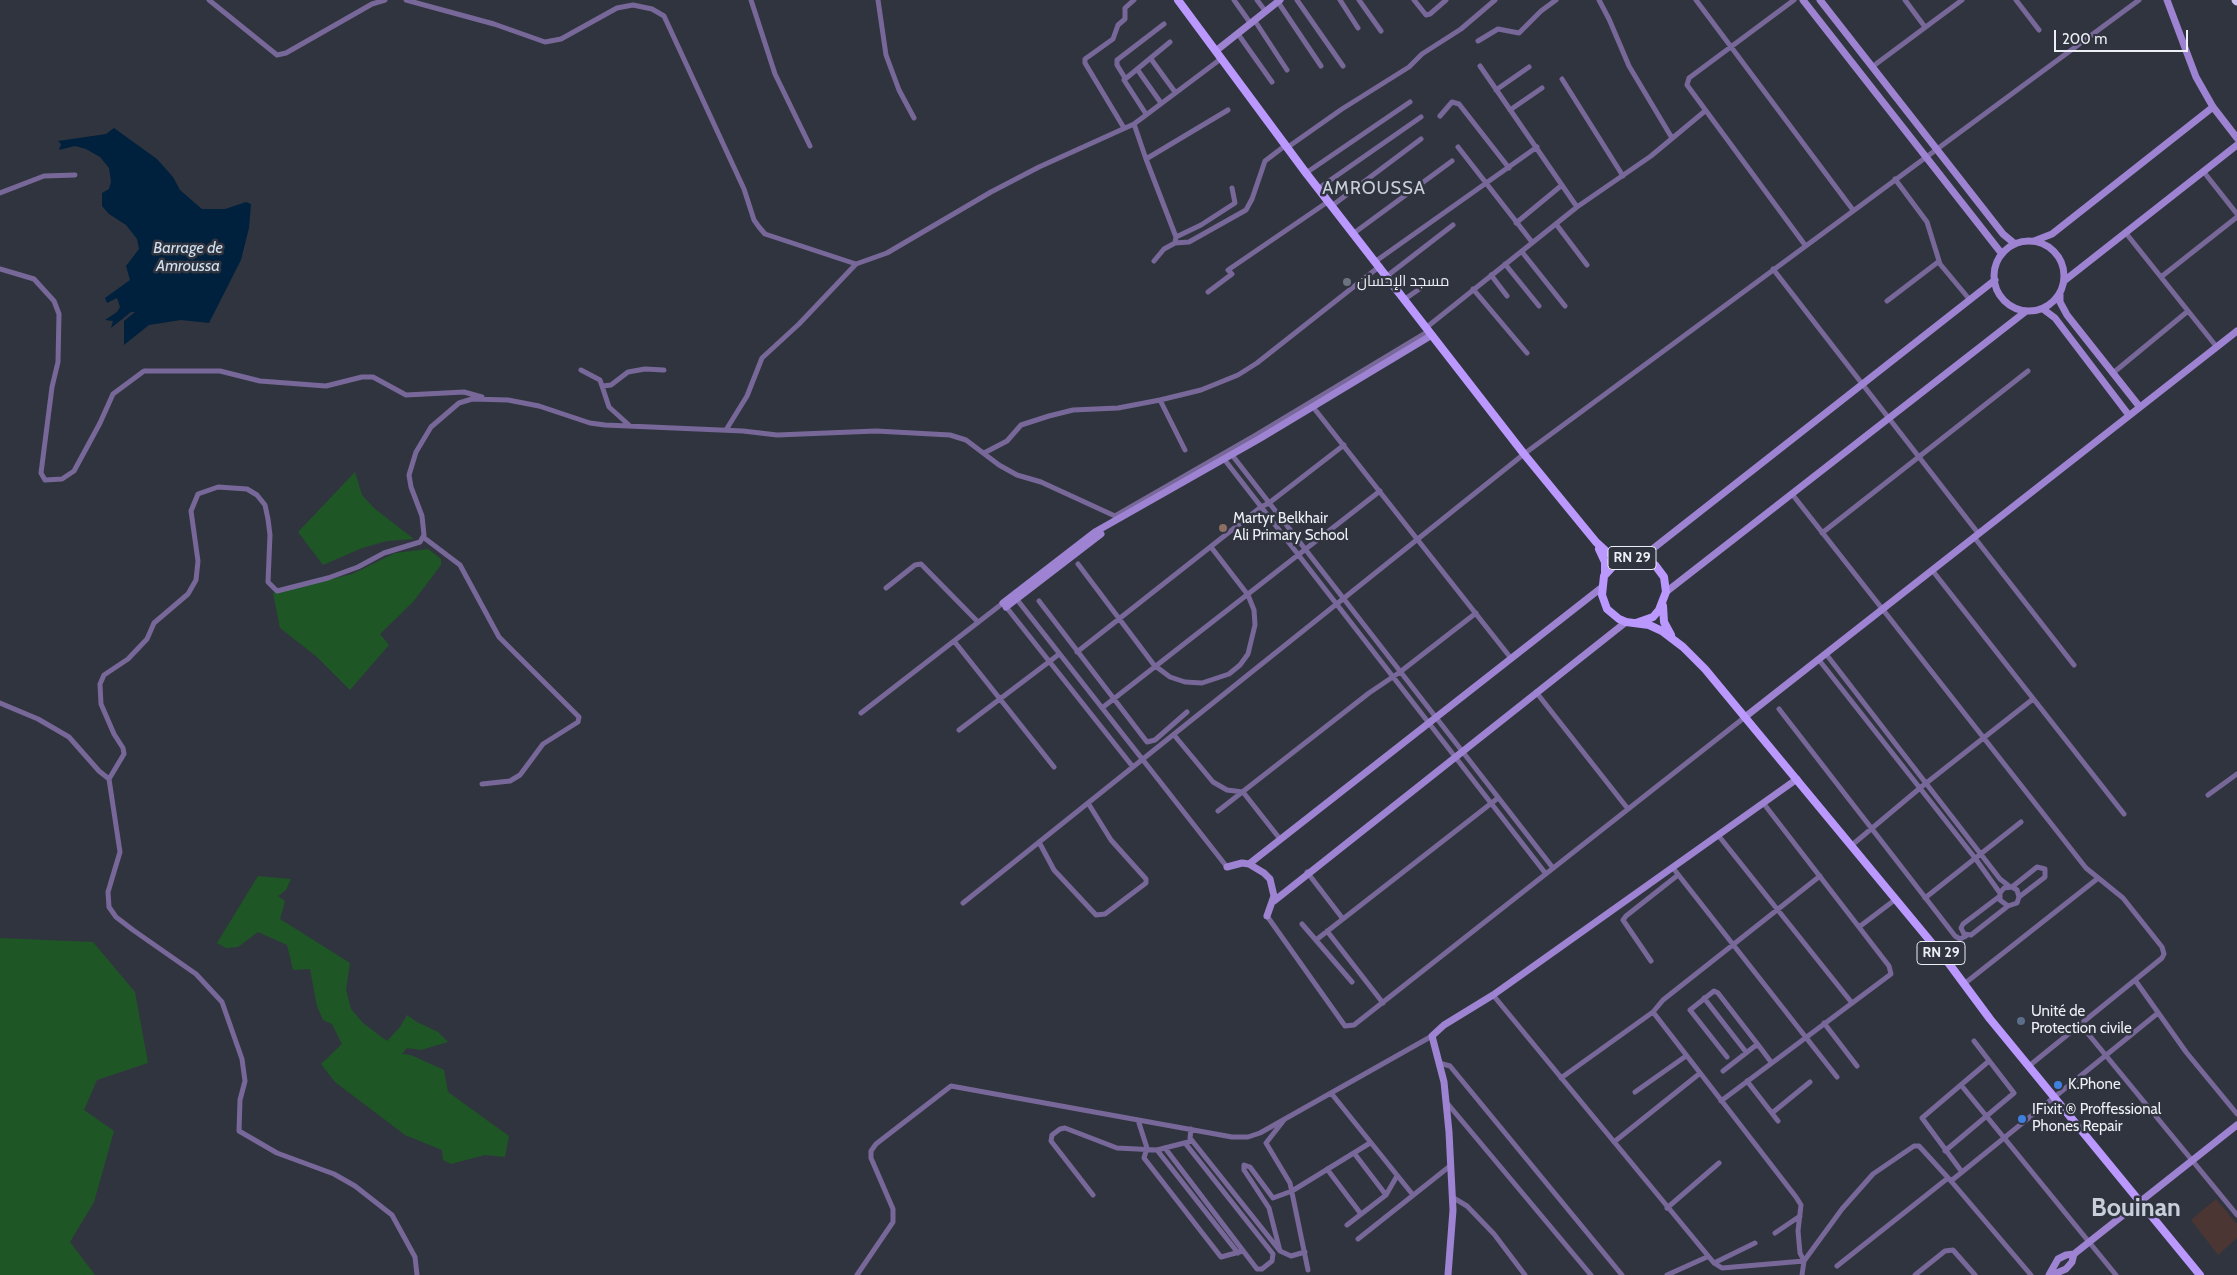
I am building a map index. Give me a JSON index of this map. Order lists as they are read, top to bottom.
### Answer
{
  "streets": {
    "main road": ["RN 29"]
  },
  "districts": ["AMROUSSA", "Bouinan"],
  "water": ["Barrage de Amroussa"],
  "places": [
    "مسجد الإحسان",
    "Martyr Belkhair Ali Primary School",
    "Unité de Protection civile",
    "K.Phone",
    "IFixit ® Proffessional Phones Repair"
  ],
  "scale_bar": "200 m"
}
